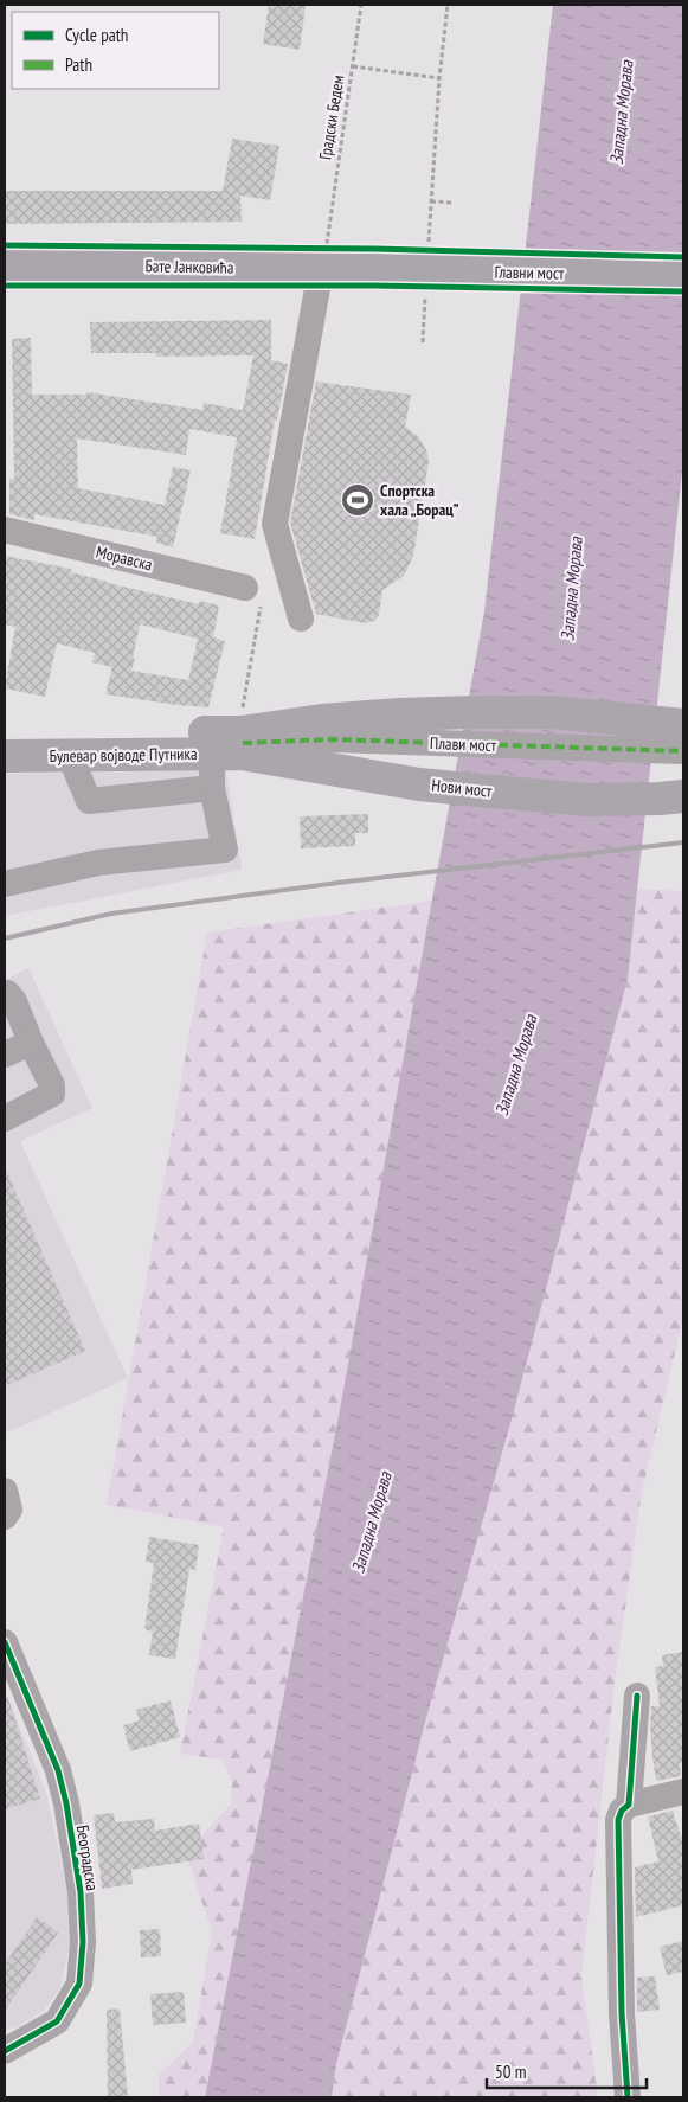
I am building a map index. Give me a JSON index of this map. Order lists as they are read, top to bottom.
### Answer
{
  "streets": {
    "main road": [
      "Бате Јанковића",
      "Главни мост",
      "Булевар војводе Путника",
      "Нови мост"
    ],
    "street": ["Моравска", "Плави мост", "Београдска"],
    "path": ["Градски Бедем"]
  },
  "crossings": [
    ["Бате Јанковића", "Главни мост"],
    ["Плави мост", "Булевар војводе Путника"],
    ["Плави мост", "Нови мост"],
    ["Булевар војводе Путника", "Нови мост"]
  ],
  "water": ["Западна Морава"],
  "places": {
    "sports": ["Спортска хала „Борац”"]
  },
  "legend": ["Cycle path", "Path"],
  "scale_bar": "50 m"
}
